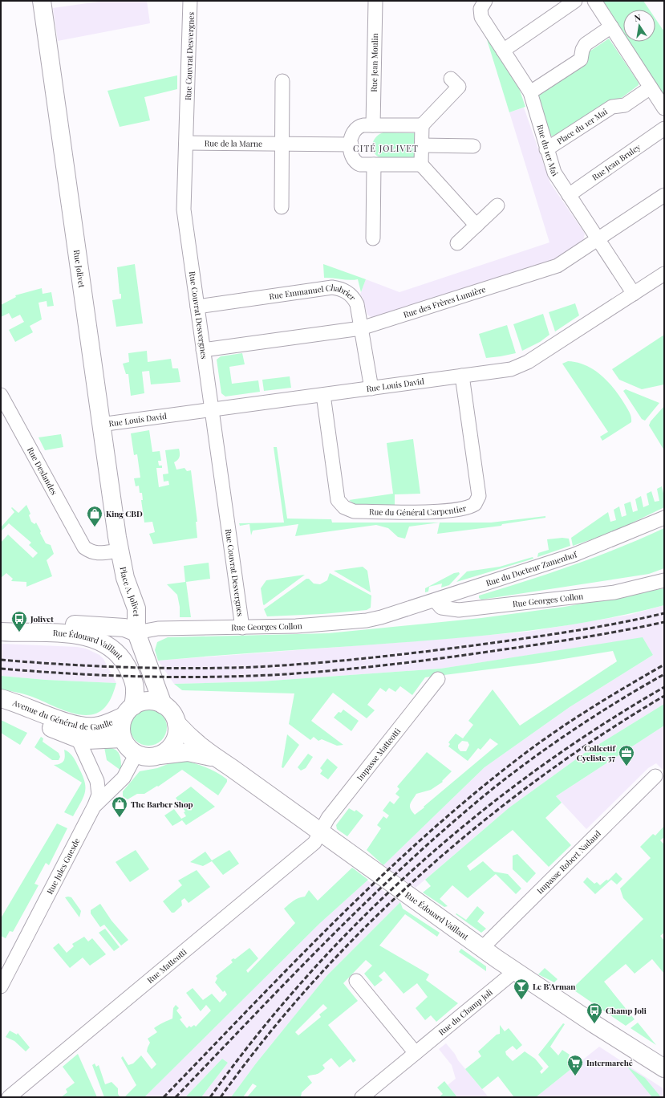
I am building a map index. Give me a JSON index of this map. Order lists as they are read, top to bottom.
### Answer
{
  "streets": {
    "main road": [
      "Rue Jolivet",
      "Place A. Jolivet",
      "Rue Édouard Vaillant",
      "Avenue du Général de Gaulle"
    ],
    "street": [
      "Rue Couvrat Desvergnes",
      "Rue Jean Moulin",
      "Place du 1er Mai",
      "Rue de la Marne",
      "Rue du 1er Mai",
      "Rue Jean Bruley",
      "Rue Emmanuel Chabrier",
      "Rue des Frères Lumière",
      "Rue Louis David",
      "Rue Deslandes",
      "Rue du Général Carpentier",
      "Rue du Docteur Zamenhof",
      "Rue Georges Collon",
      "Impasse Matteotti",
      "Impasse Robert Nadaud",
      "Rue Jules Guesde",
      "Rue Matteotti",
      "Rue du Champ Joli"
    ]
  },
  "crossings": [
    ["Rue Couvrat Desvergnes", "Rue de la Marne"],
    ["Rue Couvrat Desvergnes", "Rue Emmanuel Chabrier"],
    ["Rue Couvrat Desvergnes", "Rue des Frères Lumière"],
    ["Rue Couvrat Desvergnes", "Rue Louis David"],
    ["Rue Couvrat Desvergnes", "Rue Georges Collon"],
    ["Place du 1er Mai", "Rue du 1er Mai"],
    ["Rue du 1er Mai", "Rue Jean Bruley"],
    ["Rue du 1er Mai", "Rue des Frères Lumière"],
    ["Rue du 1er Mai", "Rue Louis David"],
    ["Rue Jolivet", "Rue Louis David"],
    ["Rue Jolivet", "Rue Deslandes"],
    ["Rue Jolivet", "Place A. Jolivet"],
    ["Rue Emmanuel Chabrier", "Rue des Frères Lumière"],
    ["Rue Emmanuel Chabrier", "Rue Louis David"],
    ["Rue Louis David", "Rue du Général Carpentier"],
    ["Rue Deslandes", "Place A. Jolivet"],
    ["Rue du Docteur Zamenhof", "Rue Georges Collon"],
    ["Place A. Jolivet", "Rue Georges Collon"],
    ["Place A. Jolivet", "Rue Édouard Vaillant"],
    ["Rue Georges Collon", "Rue Édouard Vaillant"],
    ["Rue Édouard Vaillant", "Avenue du Général de Gaulle"],
    ["Rue Édouard Vaillant", "Impasse Matteotti"],
    ["Rue Édouard Vaillant", "Impasse Robert Nadaud"],
    ["Rue Édouard Vaillant", "Rue Jules Guesde"],
    ["Rue Édouard Vaillant", "Rue Matteotti"],
    ["Rue Édouard Vaillant", "Rue du Champ Joli"],
    ["Avenue du Général de Gaulle", "Rue Jules Guesde"],
    ["Impasse Matteotti", "Rue Matteotti"]
  ],
  "districts": ["CITÉ JOLIVET"],
  "places": {
    "shop": ["King CBD", "The Barber Shop"],
    "bus stop": ["Jolivet", "Champ Joli"],
    "office": ["Collectif Cycliste 37"],
    "bar": ["Le B'Arman"],
    "supermarket": ["Intermarché"]
  },
  "north": "top"
}
